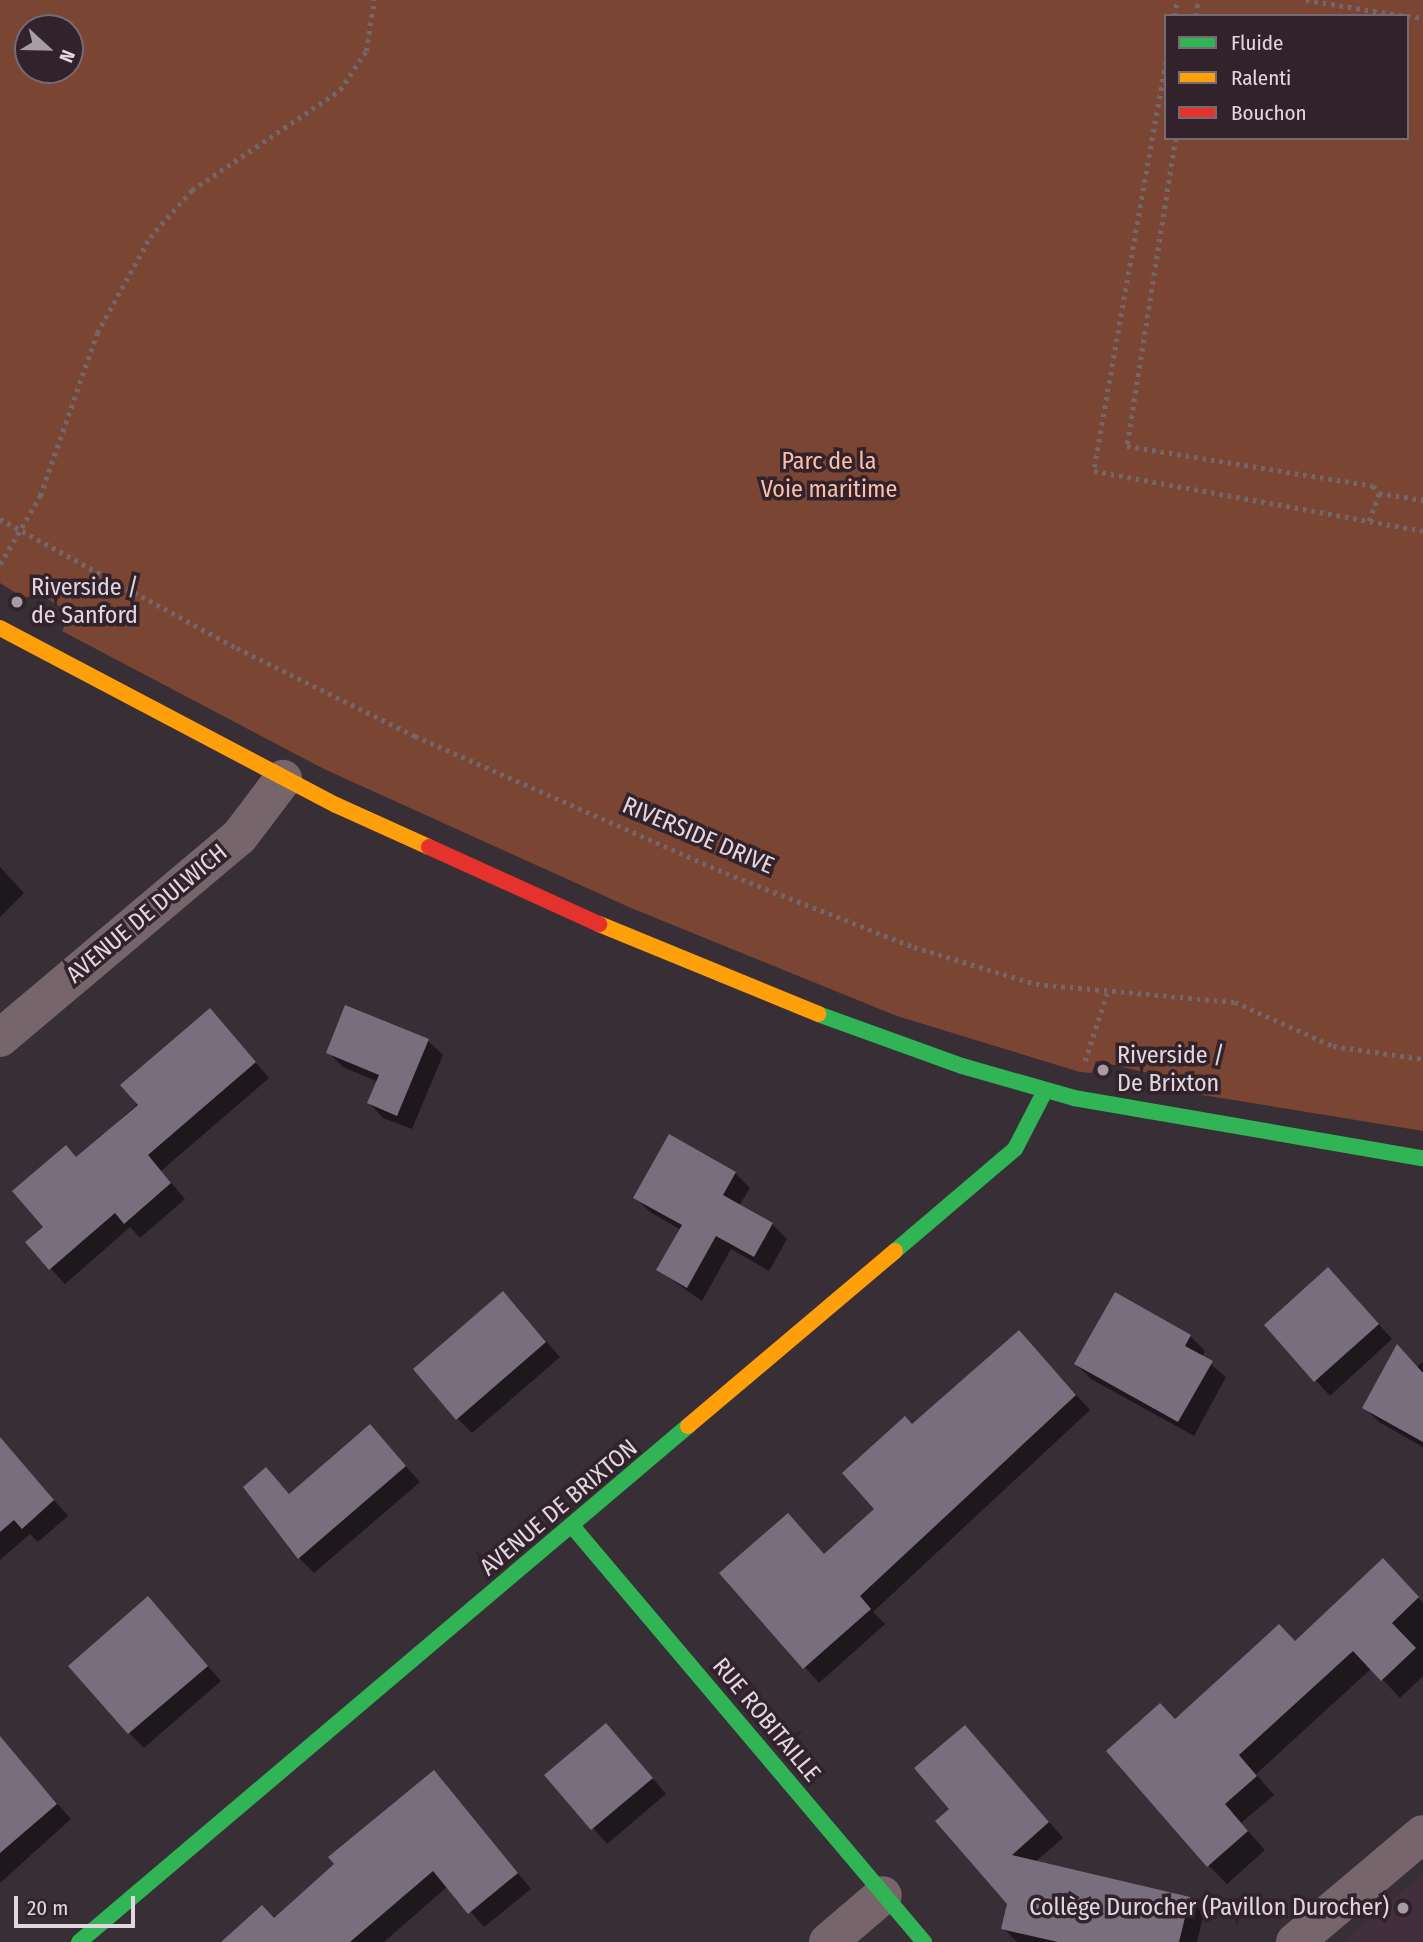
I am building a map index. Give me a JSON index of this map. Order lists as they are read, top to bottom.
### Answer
{
  "streets": {
    "street": ["AVENUE DE DULWICH", "AVENUE DE BRIXTON", "RUE ROBITAILLE"],
    "path": ["RIVERSIDE DRIVE"]
  },
  "crossings": [
    ["AVENUE DE BRIXTON", "RUE ROBITAILLE"]
  ],
  "parks": ["Parc de la Voie maritime"],
  "places": ["Riverside / de Sanford", "Riverside / De Brixton", "Collège Durocher (Pavillon Durocher)"],
  "legend": ["Fluide", "Ralenti", "Bouchon"],
  "scale_bar": "20 m",
  "north": "right"
}
